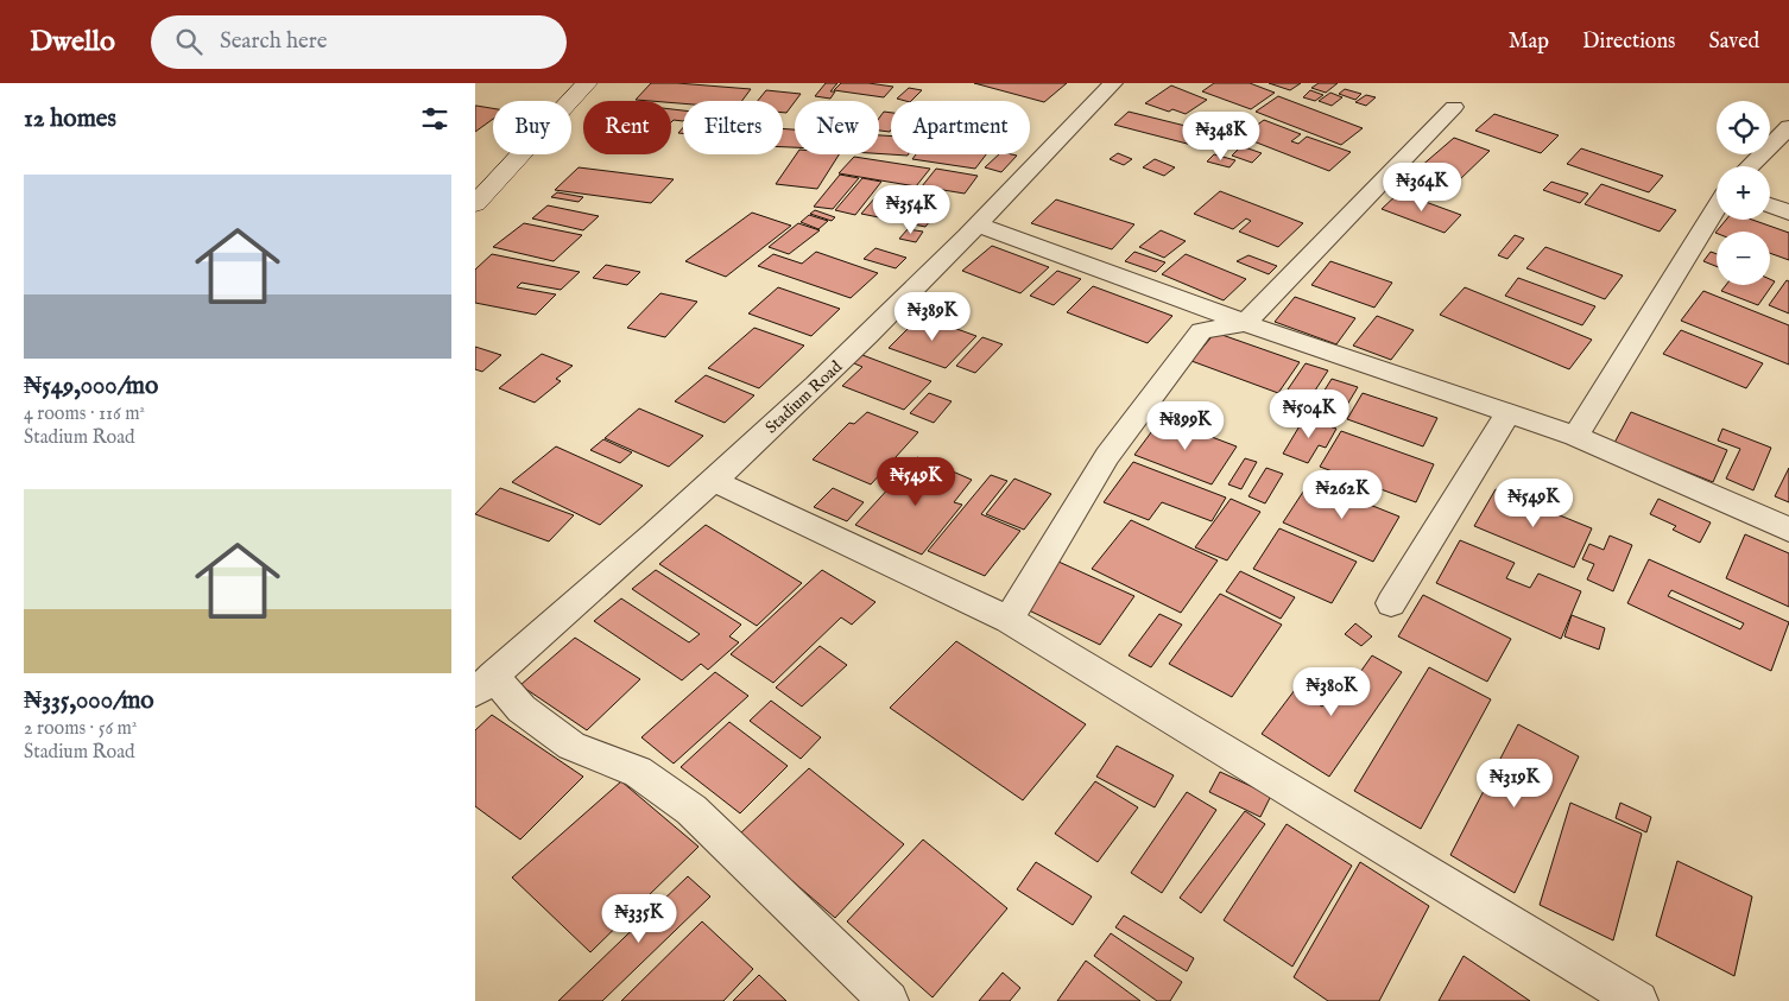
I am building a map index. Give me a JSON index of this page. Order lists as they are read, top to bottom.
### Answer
{
  "streets": {
    "street": ["Stadium Road"]
  },
  "page": {
    "header": "Dwello",
    "search": "Search here",
    "nav": ["Map", "Directions", "Saved"],
    "heading": "12 homes",
    "map_buttons": ["+", "−"],
    "chip": [
      "Buy",
      "Rent",
      "Filters",
      "New",
      "Apartment"
    ],
    "price": [
      "₦348K",
      "₦364K",
      "₦354K",
      "₦389K",
      "₦504K",
      "₦899K",
      "₦549K",
      "₦262K",
      "₦549K",
      "₦380K",
      "₦319K",
      "₦335K"
    ],
    "list": [
      {
        "name": "₦549,000/mo",
        "note": "4 rooms · 116 m² · Stadium Road"
      },
      {
        "name": "₦335,000/mo",
        "note": "2 rooms · 56 m² · Stadium Road"
      }
    ]
  }
}
